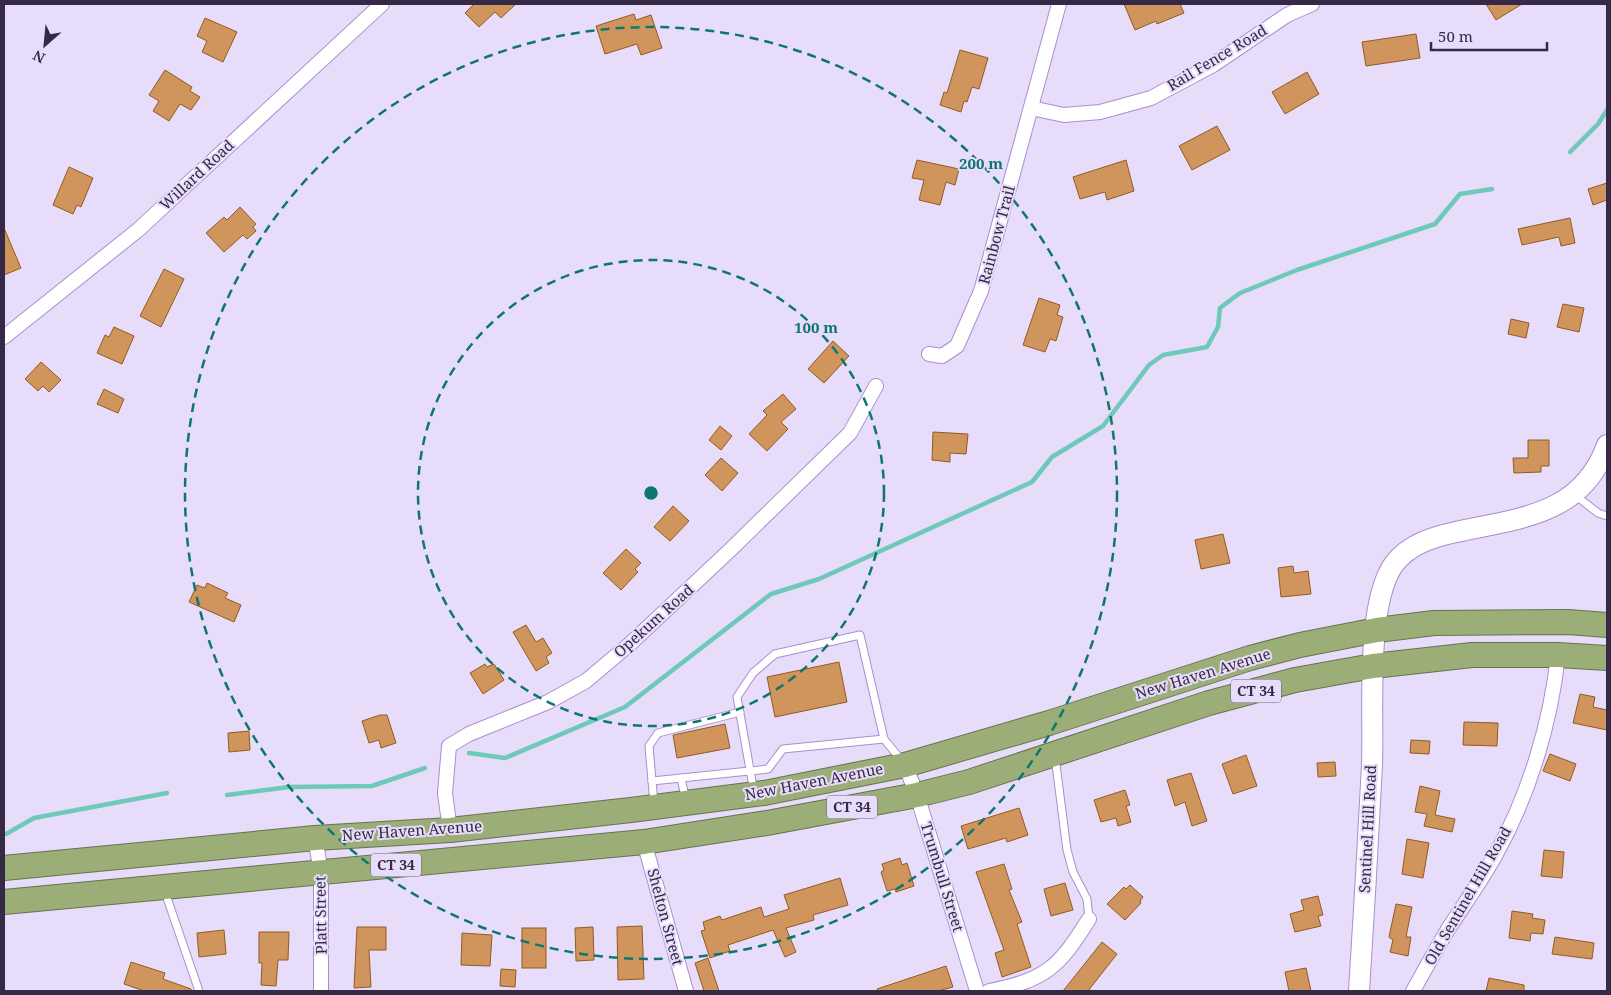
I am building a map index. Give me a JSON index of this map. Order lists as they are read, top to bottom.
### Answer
{
  "streets": {
    "highway": ["New Haven Avenue", "CT 34"],
    "main road": ["Sentinel Hill Road"],
    "street": [
      "Rail Fence Road",
      "Willard Road",
      "Rainbow Trail",
      "Opekum Road",
      "Trumbull Street",
      "Old Sentinel Hill Road",
      "Platt Street",
      "Shelton Street"
    ]
  },
  "crossings": [
    ["Rail Fence Road", "Rainbow Trail"],
    ["Opekum Road", "New Haven Avenue"],
    ["New Haven Avenue", "Sentinel Hill Road"],
    ["New Haven Avenue", "Trumbull Street"],
    ["New Haven Avenue", "Old Sentinel Hill Road"],
    ["New Haven Avenue", "Platt Street"],
    ["New Haven Avenue", "Shelton Street"]
  ],
  "scale_bar": "50 m",
  "north": "bottom left",
  "rings": ["200 m", "100 m"]
}
